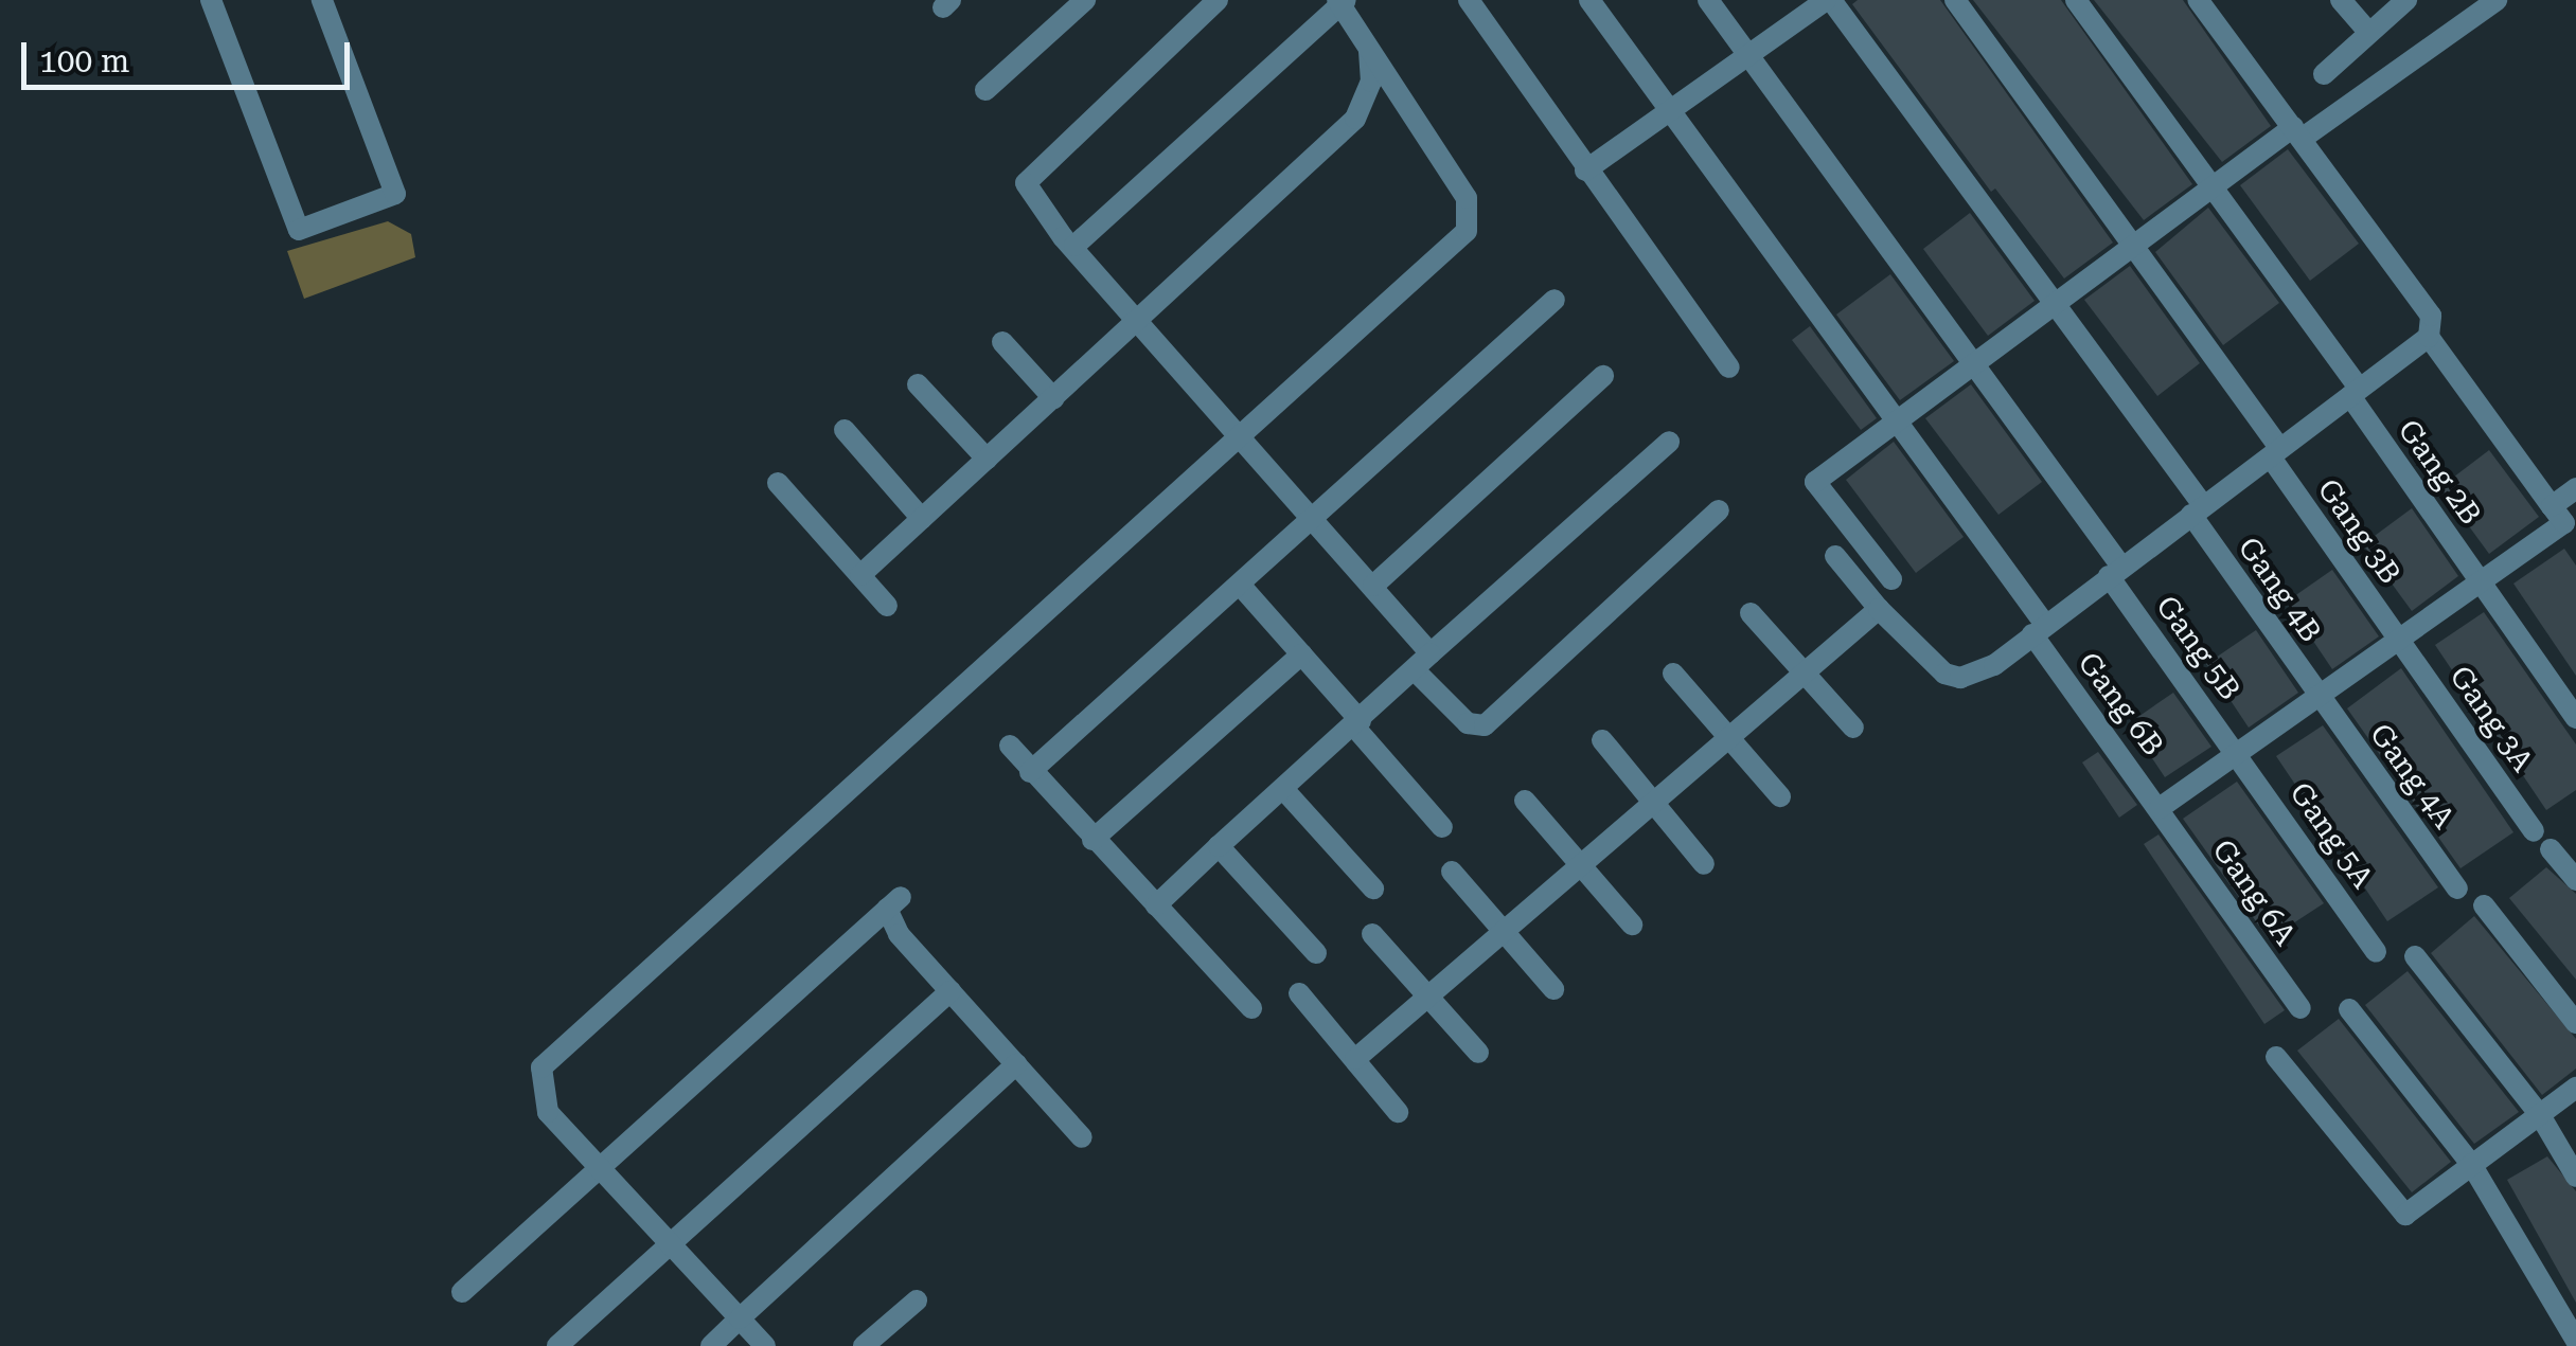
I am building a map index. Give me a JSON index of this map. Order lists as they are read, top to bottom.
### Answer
{
  "streets": {
    "street": [
      "Gang 2B",
      "Gang 3B",
      "Gang 4B",
      "Gang 5B",
      "Gang 6B",
      "Gang 3A",
      "Gang 4A",
      "Gang 5A",
      "Gang 6A"
    ]
  },
  "crossings": [
    ["Gang 3B", "Gang 3A"],
    ["Gang 4B", "Gang 4A"],
    ["Gang 5B", "Gang 5A"],
    ["Gang 6B", "Gang 6A"]
  ],
  "scale_bar": "100 m"
}
